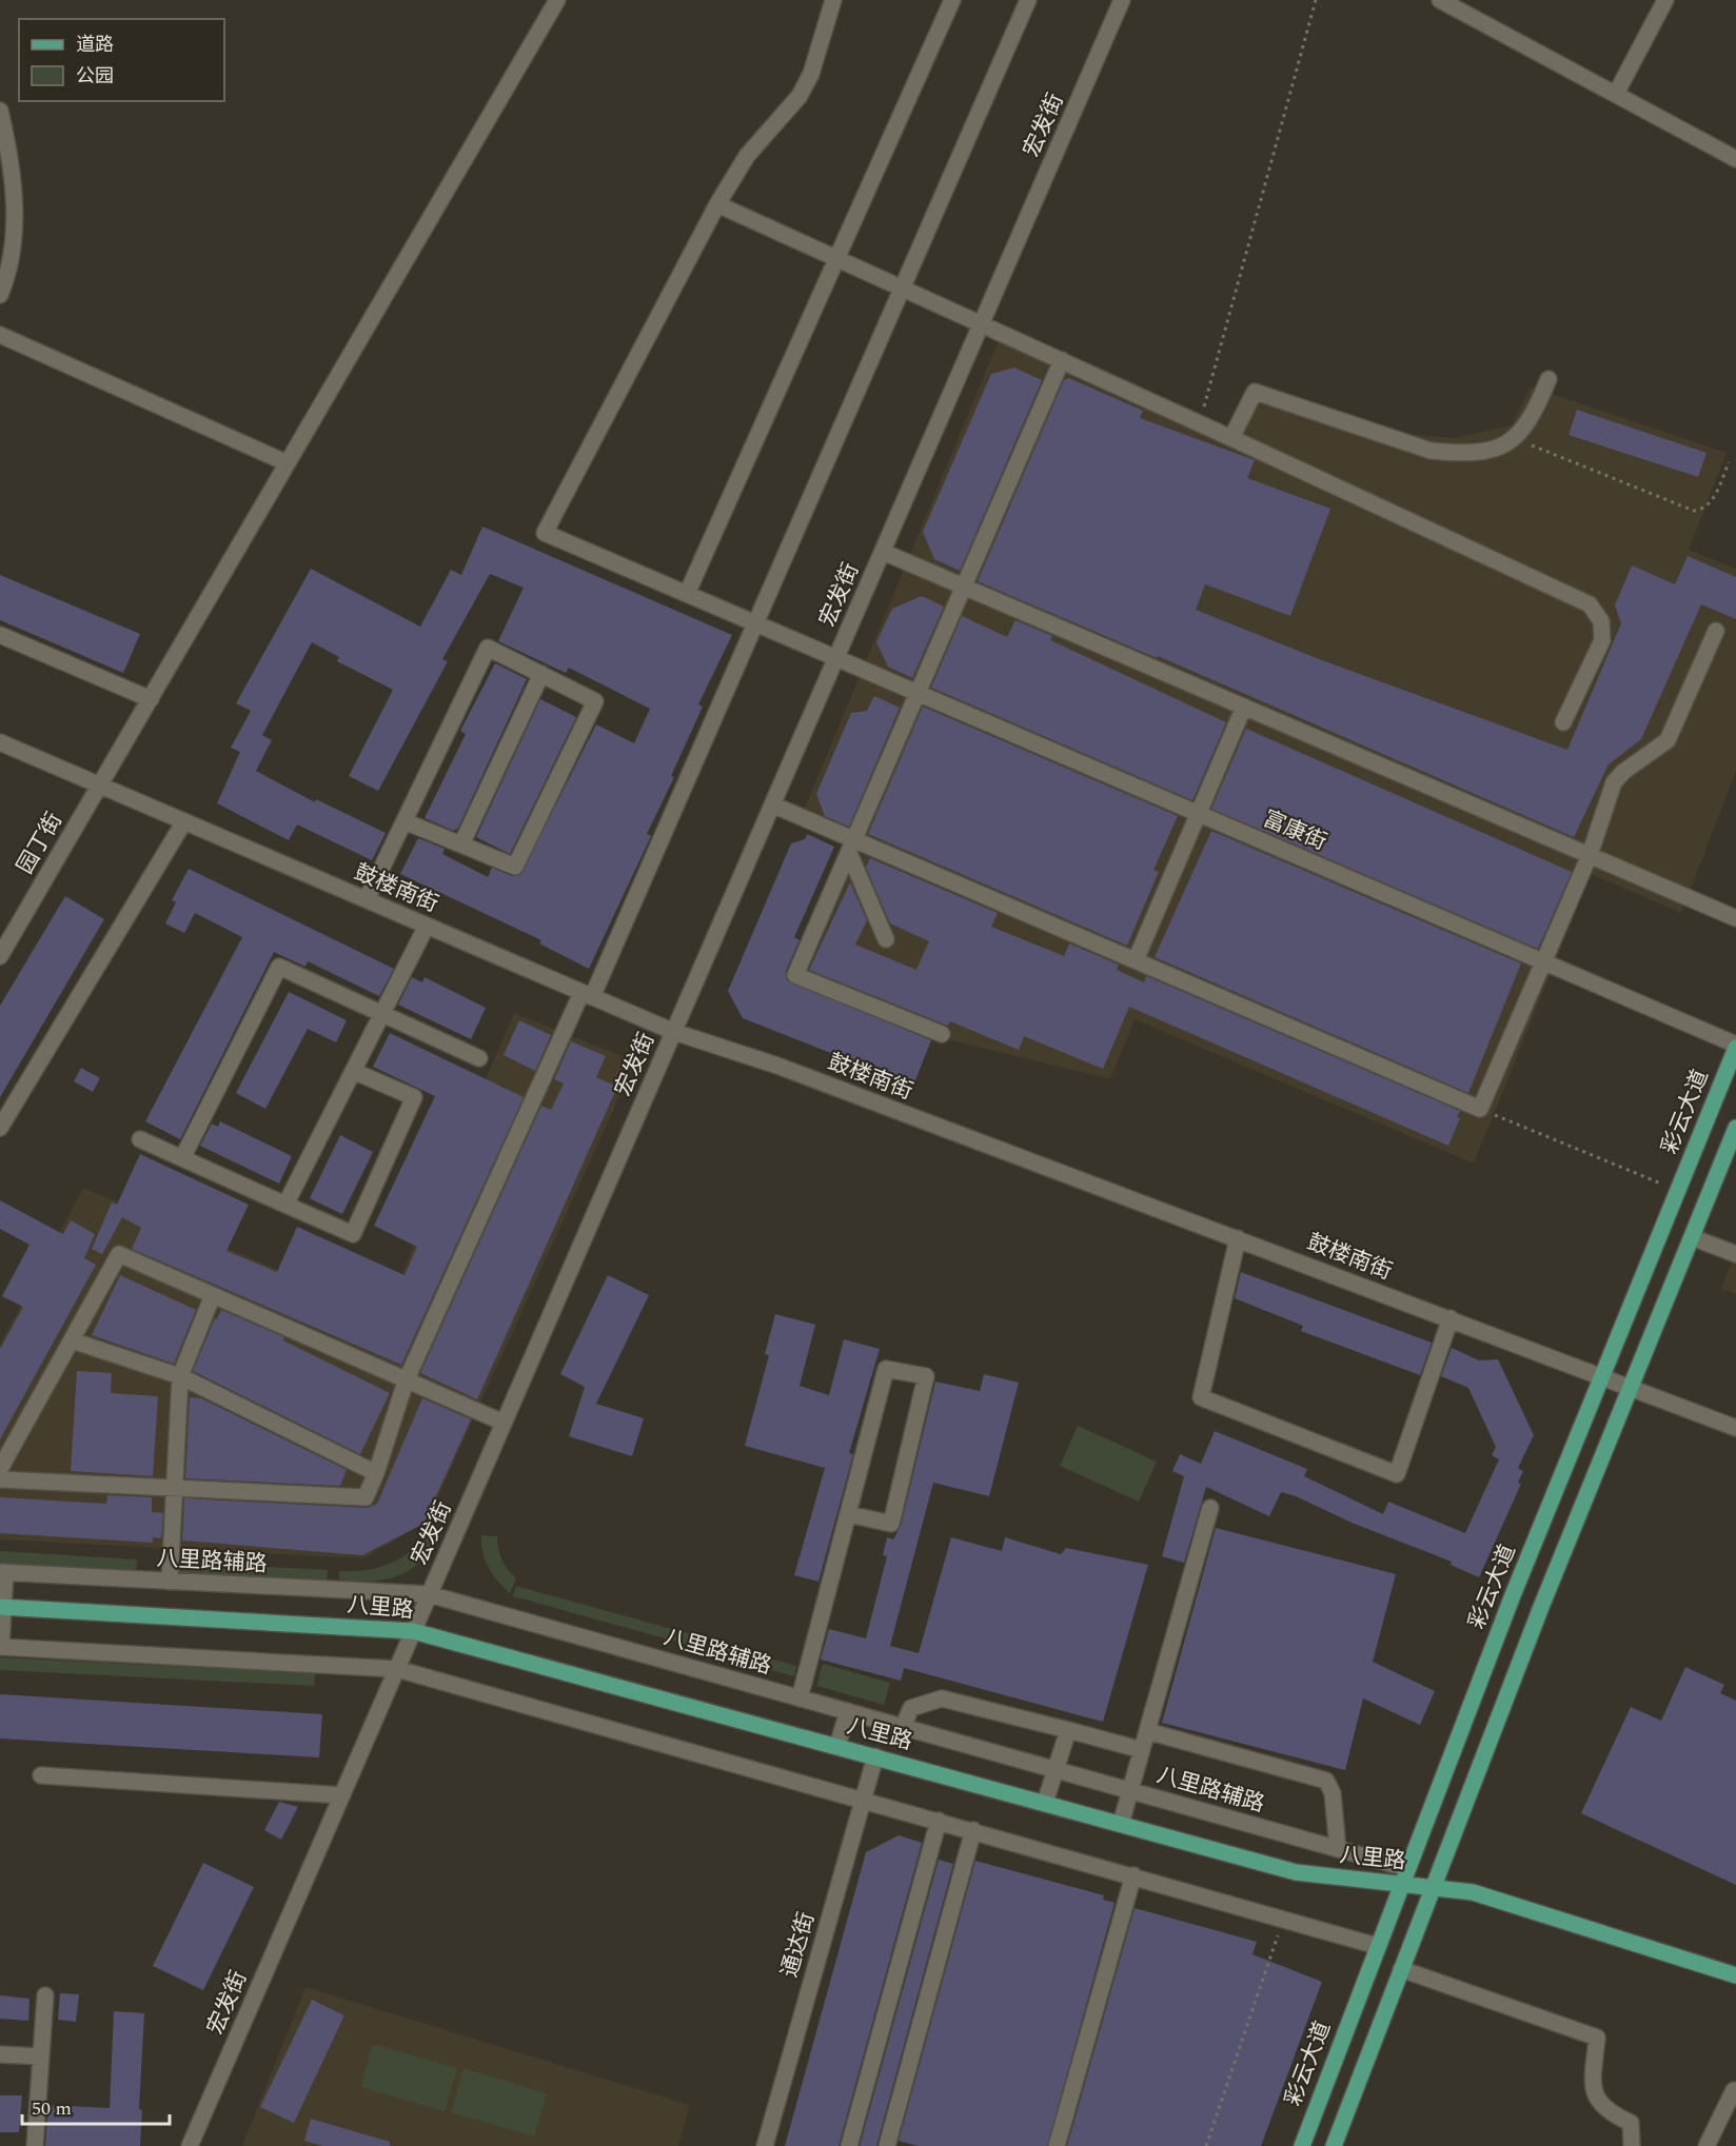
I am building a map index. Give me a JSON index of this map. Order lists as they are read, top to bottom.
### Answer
{
  "streets": {
    "main road": ["彩云大道", "八里路"],
    "street": [
      "宏发街",
      "富康街",
      "园丁街",
      "鼓楼南街",
      "八里路辅路",
      "通达街"
    ]
  },
  "crossings": [
    ["宏发街", "富康街"],
    ["宏发街", "鼓楼南街"],
    ["宏发街", "八里路辅路"],
    ["宏发街", "八里路"],
    ["富康街", "彩云大道"],
    ["园丁街", "鼓楼南街"],
    ["鼓楼南街", "彩云大道"],
    ["彩云大道", "八里路辅路"],
    ["彩云大道", "八里路"],
    ["八里路", "通达街"]
  ],
  "legend": ["道路", "公园"],
  "scale_bar": "50 m"
}
